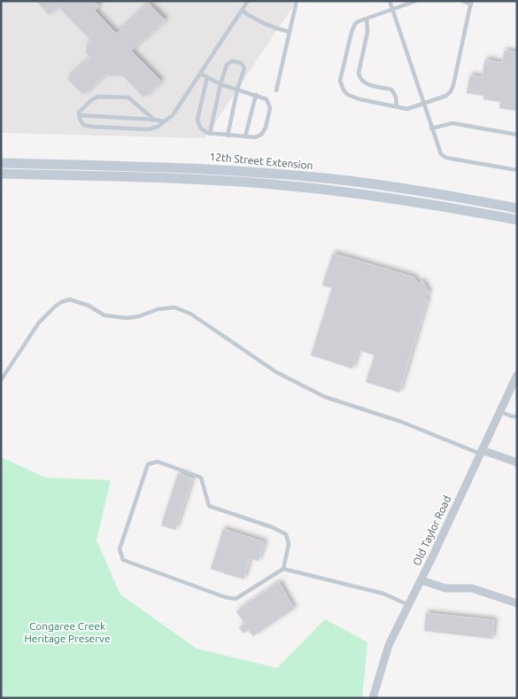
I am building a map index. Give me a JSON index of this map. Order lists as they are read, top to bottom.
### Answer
{
  "streets": {
    "main road": ["12th Street Extension"],
    "street": ["Old Taylor Road"]
  },
  "parks": ["Congaree Creek Heritage Preserve"]
}
